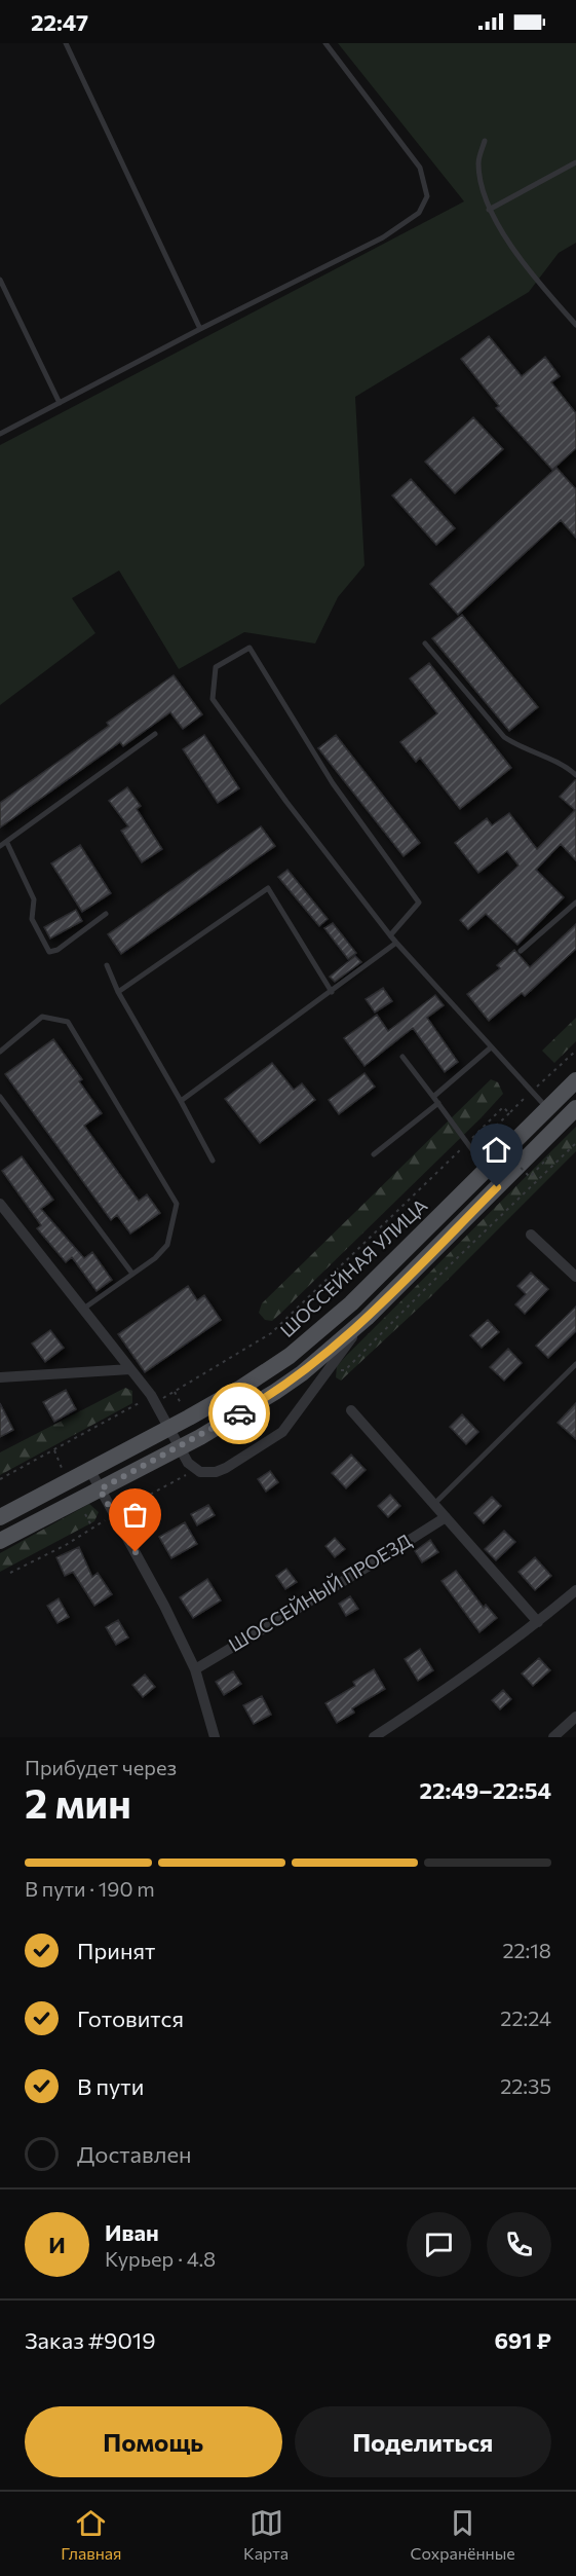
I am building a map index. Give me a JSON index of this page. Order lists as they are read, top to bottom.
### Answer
{
  "streets": {
    "main road": ["ШОССЕЙНАЯ УЛИЦА"],
    "street": ["ШОССЕЙНЫЙ ПРОЕЗД"]
  },
  "page": {
    "status": "22:47",
    "heading": ["2 мин", "Прибудет через", "22:49–22:54"],
    "panel": [
      "Иван",
      "Курьер · 4.8",
      "Заказ #9019",
      "691 ₽"
    ],
    "bar": "В пути · 190 m",
    "list": [
      ["Принят", "22:18"],
      ["Готовится", "22:24"],
      ["В пути", "22:35"],
      "Доставлен"
    ],
    "round": "И",
    "buttons": ["Помощь", "Поделиться"],
    "tabs": ["Главная", "Карта", "Сохранённые"]
  }
}
